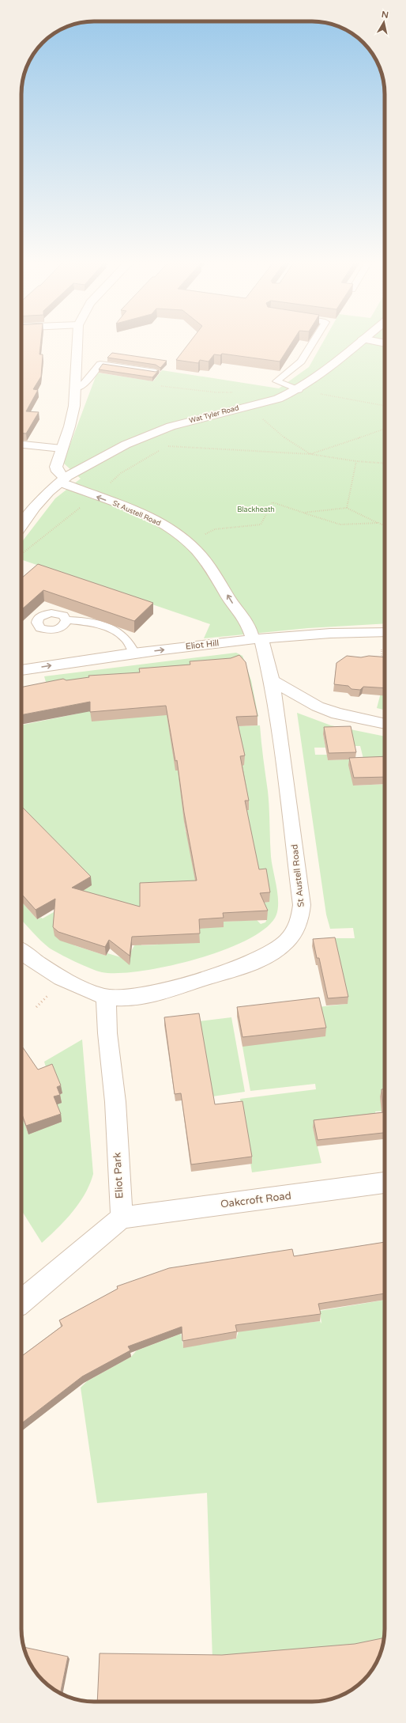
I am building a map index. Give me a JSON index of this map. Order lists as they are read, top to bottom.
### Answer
{
  "streets": {
    "street": [
      "Wat Tyler Road",
      "St Austell Road",
      "Eliot Hill",
      "Eliot Park",
      "Oakcroft Road"
    ]
  },
  "crossings": [
    ["Wat Tyler Road", "St Austell Road"],
    ["St Austell Road", "Eliot Hill"],
    ["St Austell Road", "Eliot Park"],
    ["Eliot Park", "Oakcroft Road"]
  ],
  "one_way": ["Eliot Hill"],
  "parks": ["Blackheath"],
  "north": "top"
}
